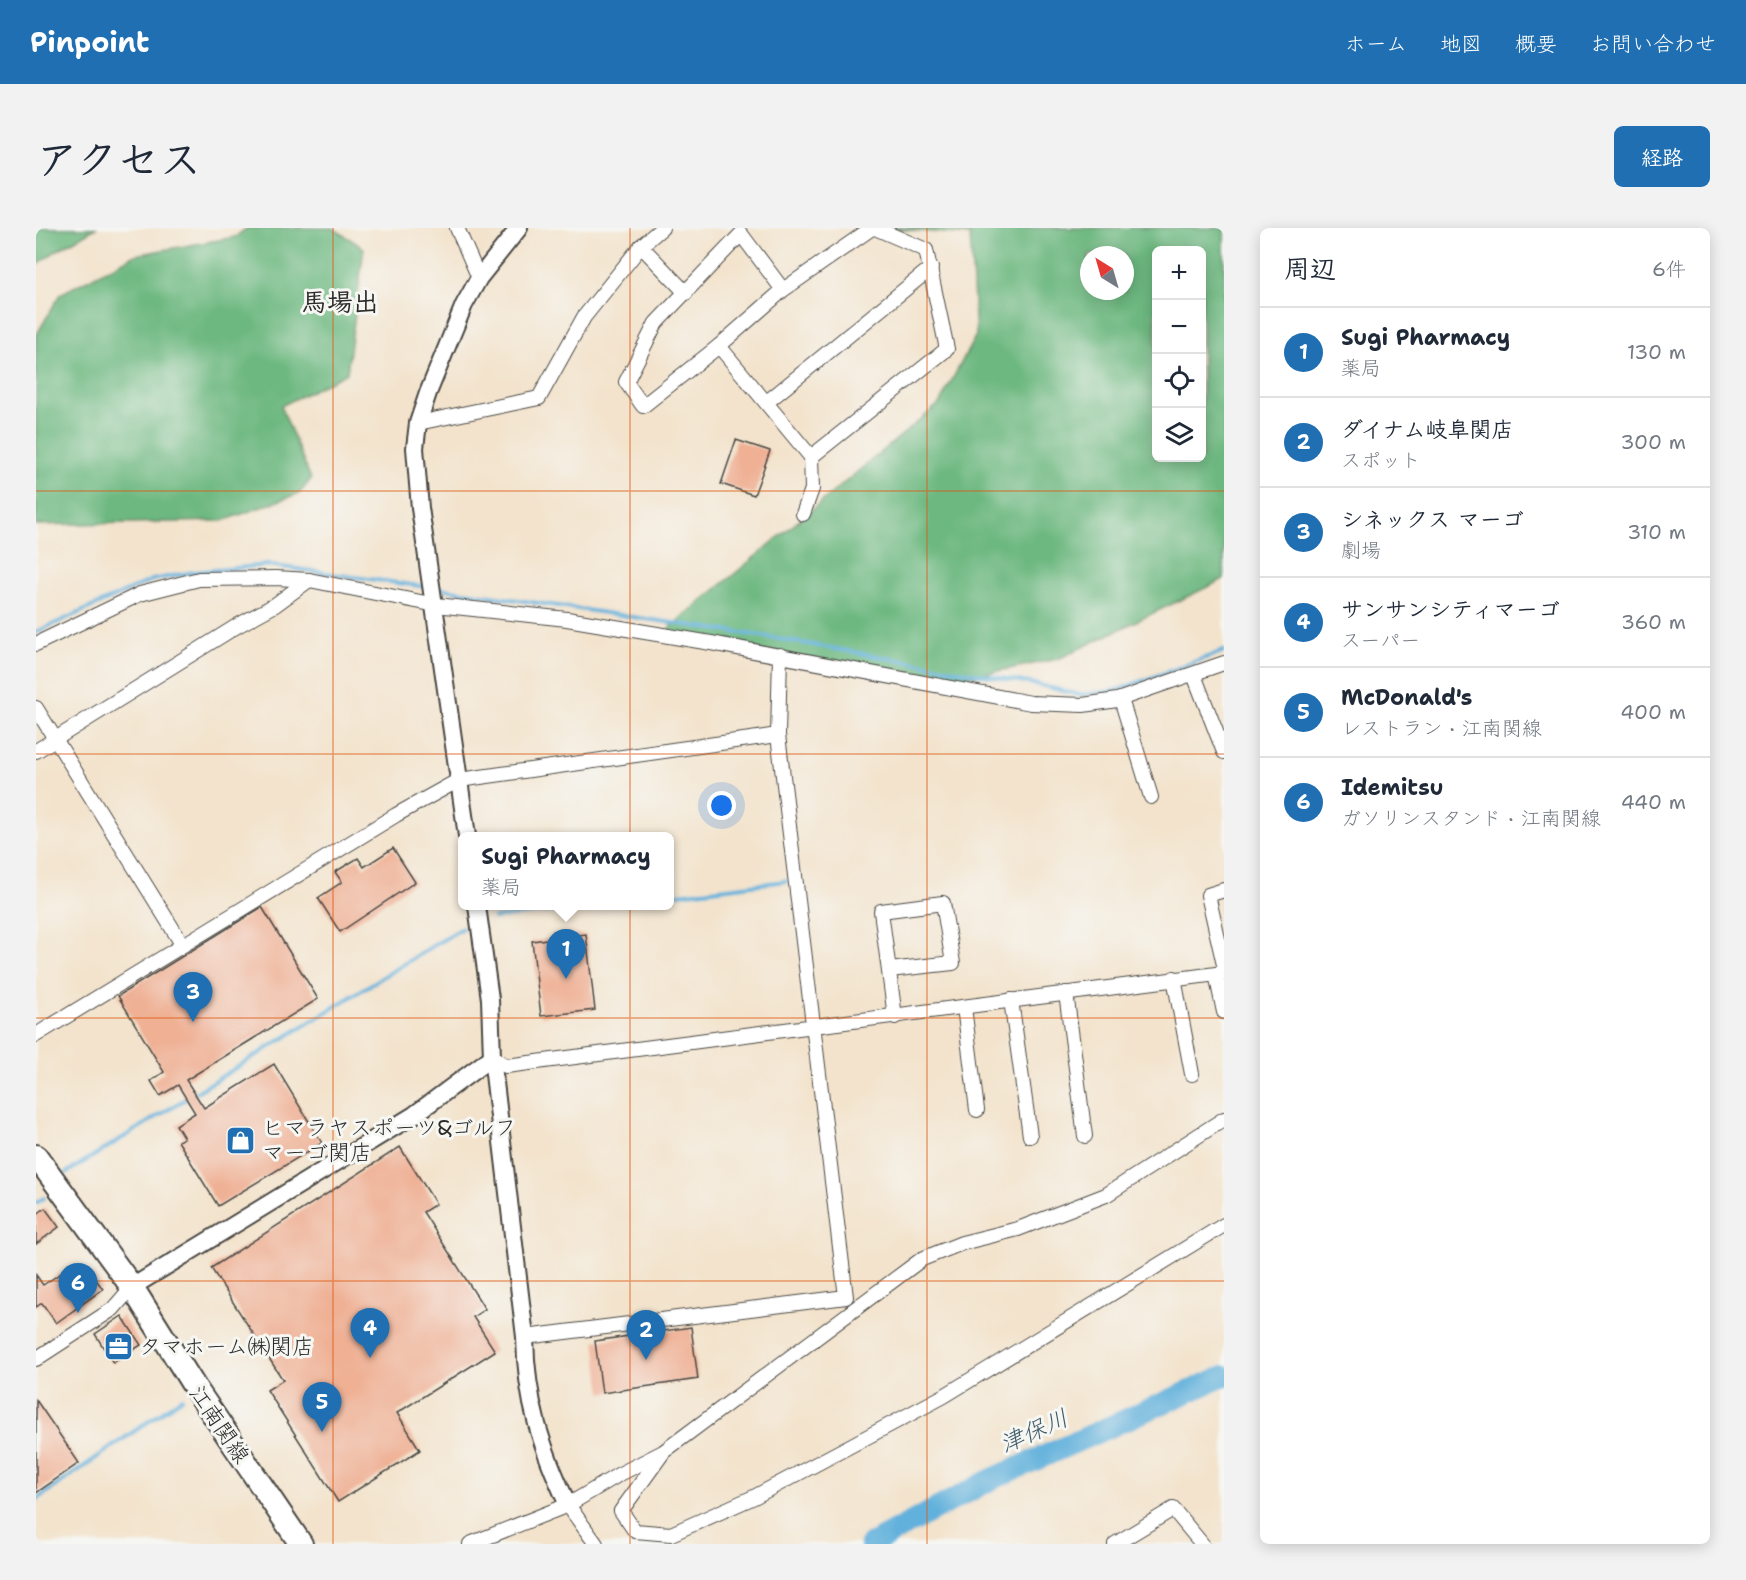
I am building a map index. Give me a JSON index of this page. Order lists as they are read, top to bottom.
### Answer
{
  "streets": {
    "main road": ["江南関線"]
  },
  "districts": ["馬場出"],
  "water": ["津保川"],
  "places": {
    "shop": ["ヒマラヤスポーツ&ゴルフ マーゴ関店"],
    "office": ["タマホーム㈱関店"]
  },
  "north": "top left",
  "page": {
    "header": "Pinpoint",
    "nav": [
      "ホーム",
      "地図",
      "概要",
      "お問い合わせ"
    ],
    "title": "アクセス",
    "buttons": "経路",
    "heading": ["周辺", "6件"],
    "map_buttons": ["+", "−"],
    "list": [
      {
        "mark": "1",
        "name": "Sugi Pharmacy",
        "note": "薬局",
        "value": "130 m"
      },
      {
        "mark": "2",
        "name": "ダイナム岐阜関店",
        "note": "スポット",
        "value": "300 m"
      },
      {
        "mark": "3",
        "name": "シネックス マーゴ",
        "note": "劇場",
        "value": "310 m"
      },
      {
        "mark": "4",
        "name": "サンサンシティマーゴ",
        "note": "スーパー",
        "value": "360 m"
      },
      {
        "mark": "5",
        "name": "McDonald's",
        "note": "レストラン · 江南関線",
        "value": "400 m"
      },
      {
        "mark": "6",
        "name": "Idemitsu",
        "note": "ガソリンスタンド · 江南関線",
        "value": "440 m"
      }
    ],
    "popup": ["Sugi Pharmacy", "薬局"],
    "pins": [
      "1",
      "3",
      "6",
      "4",
      "2",
      "5"
    ]
  }
}
